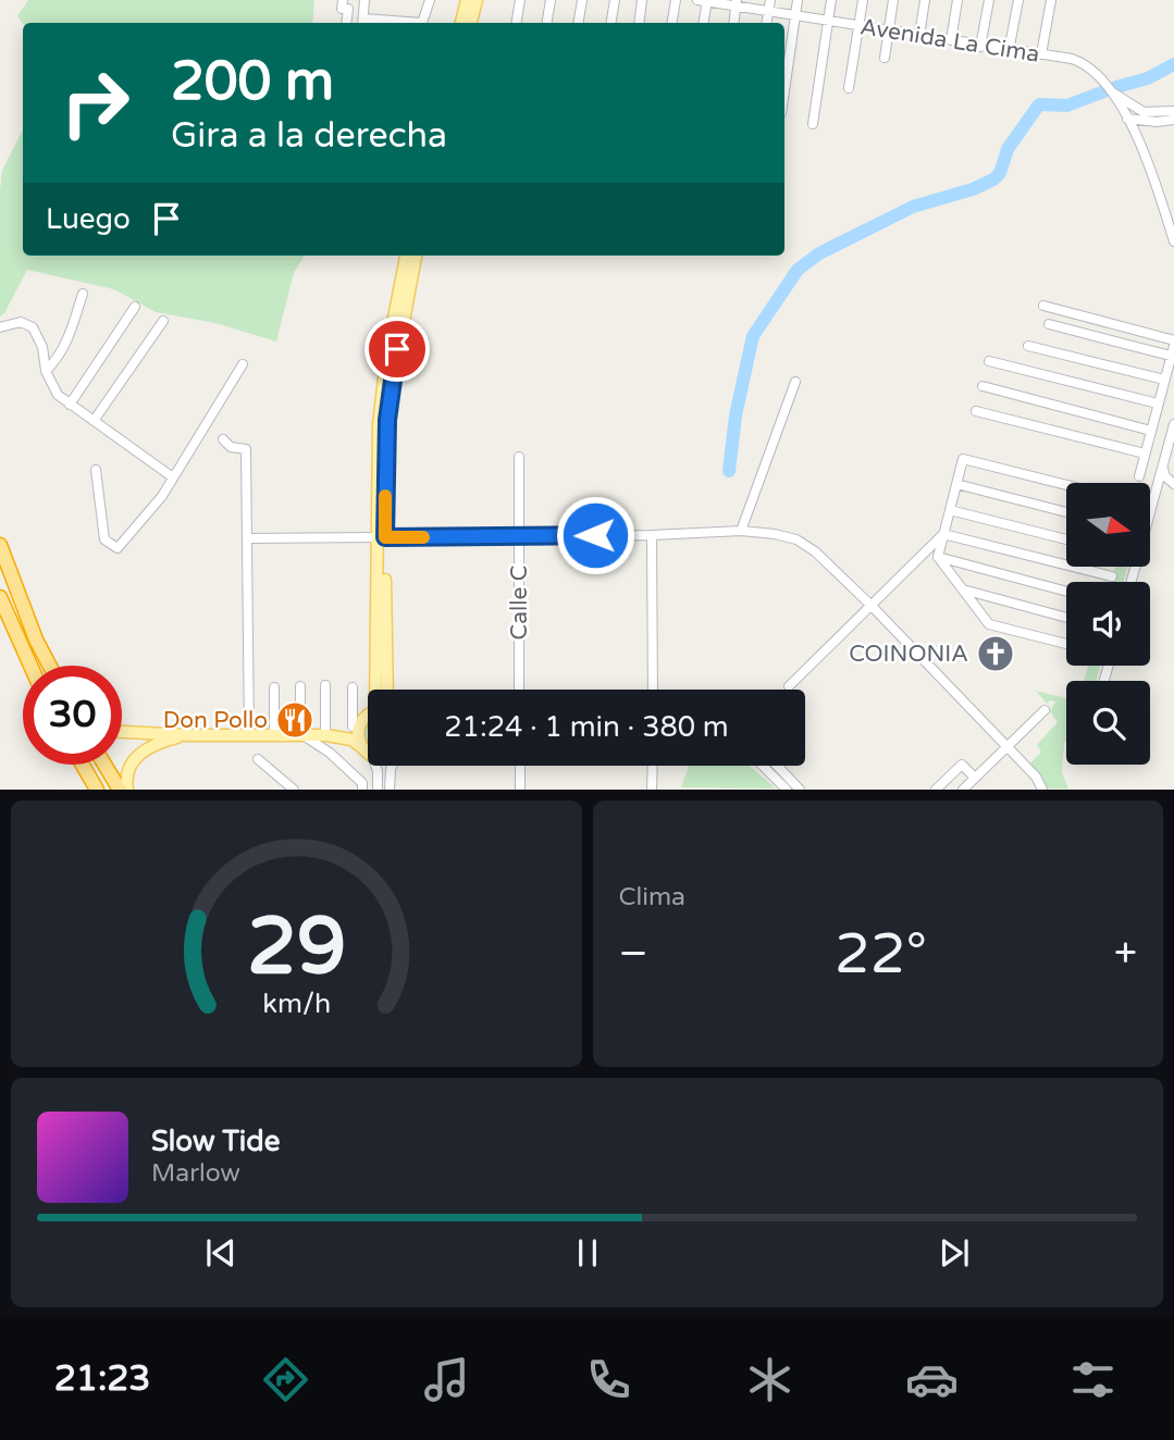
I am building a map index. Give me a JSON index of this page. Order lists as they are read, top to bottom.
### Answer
{
  "streets": {
    "street": ["Avenida La Cima", "Calle C"]
  },
  "places": {
    "church": ["COINONIA"],
    "restaurant": ["Don Pollo"]
  },
  "north": "right",
  "page": {
    "turn": ["200 m", "Gira a la derecha"],
    "then": "Luego",
    "limit": "30",
    "trip": "21:24 · 1 min · 380 m",
    "tile": "Clima",
    "heat": ["−", "22°", "+"],
    "song": ["Slow Tide", "Marlow"],
    "tabs": "21:23",
    "gauge": ["29", "km/h"]
  }
}
